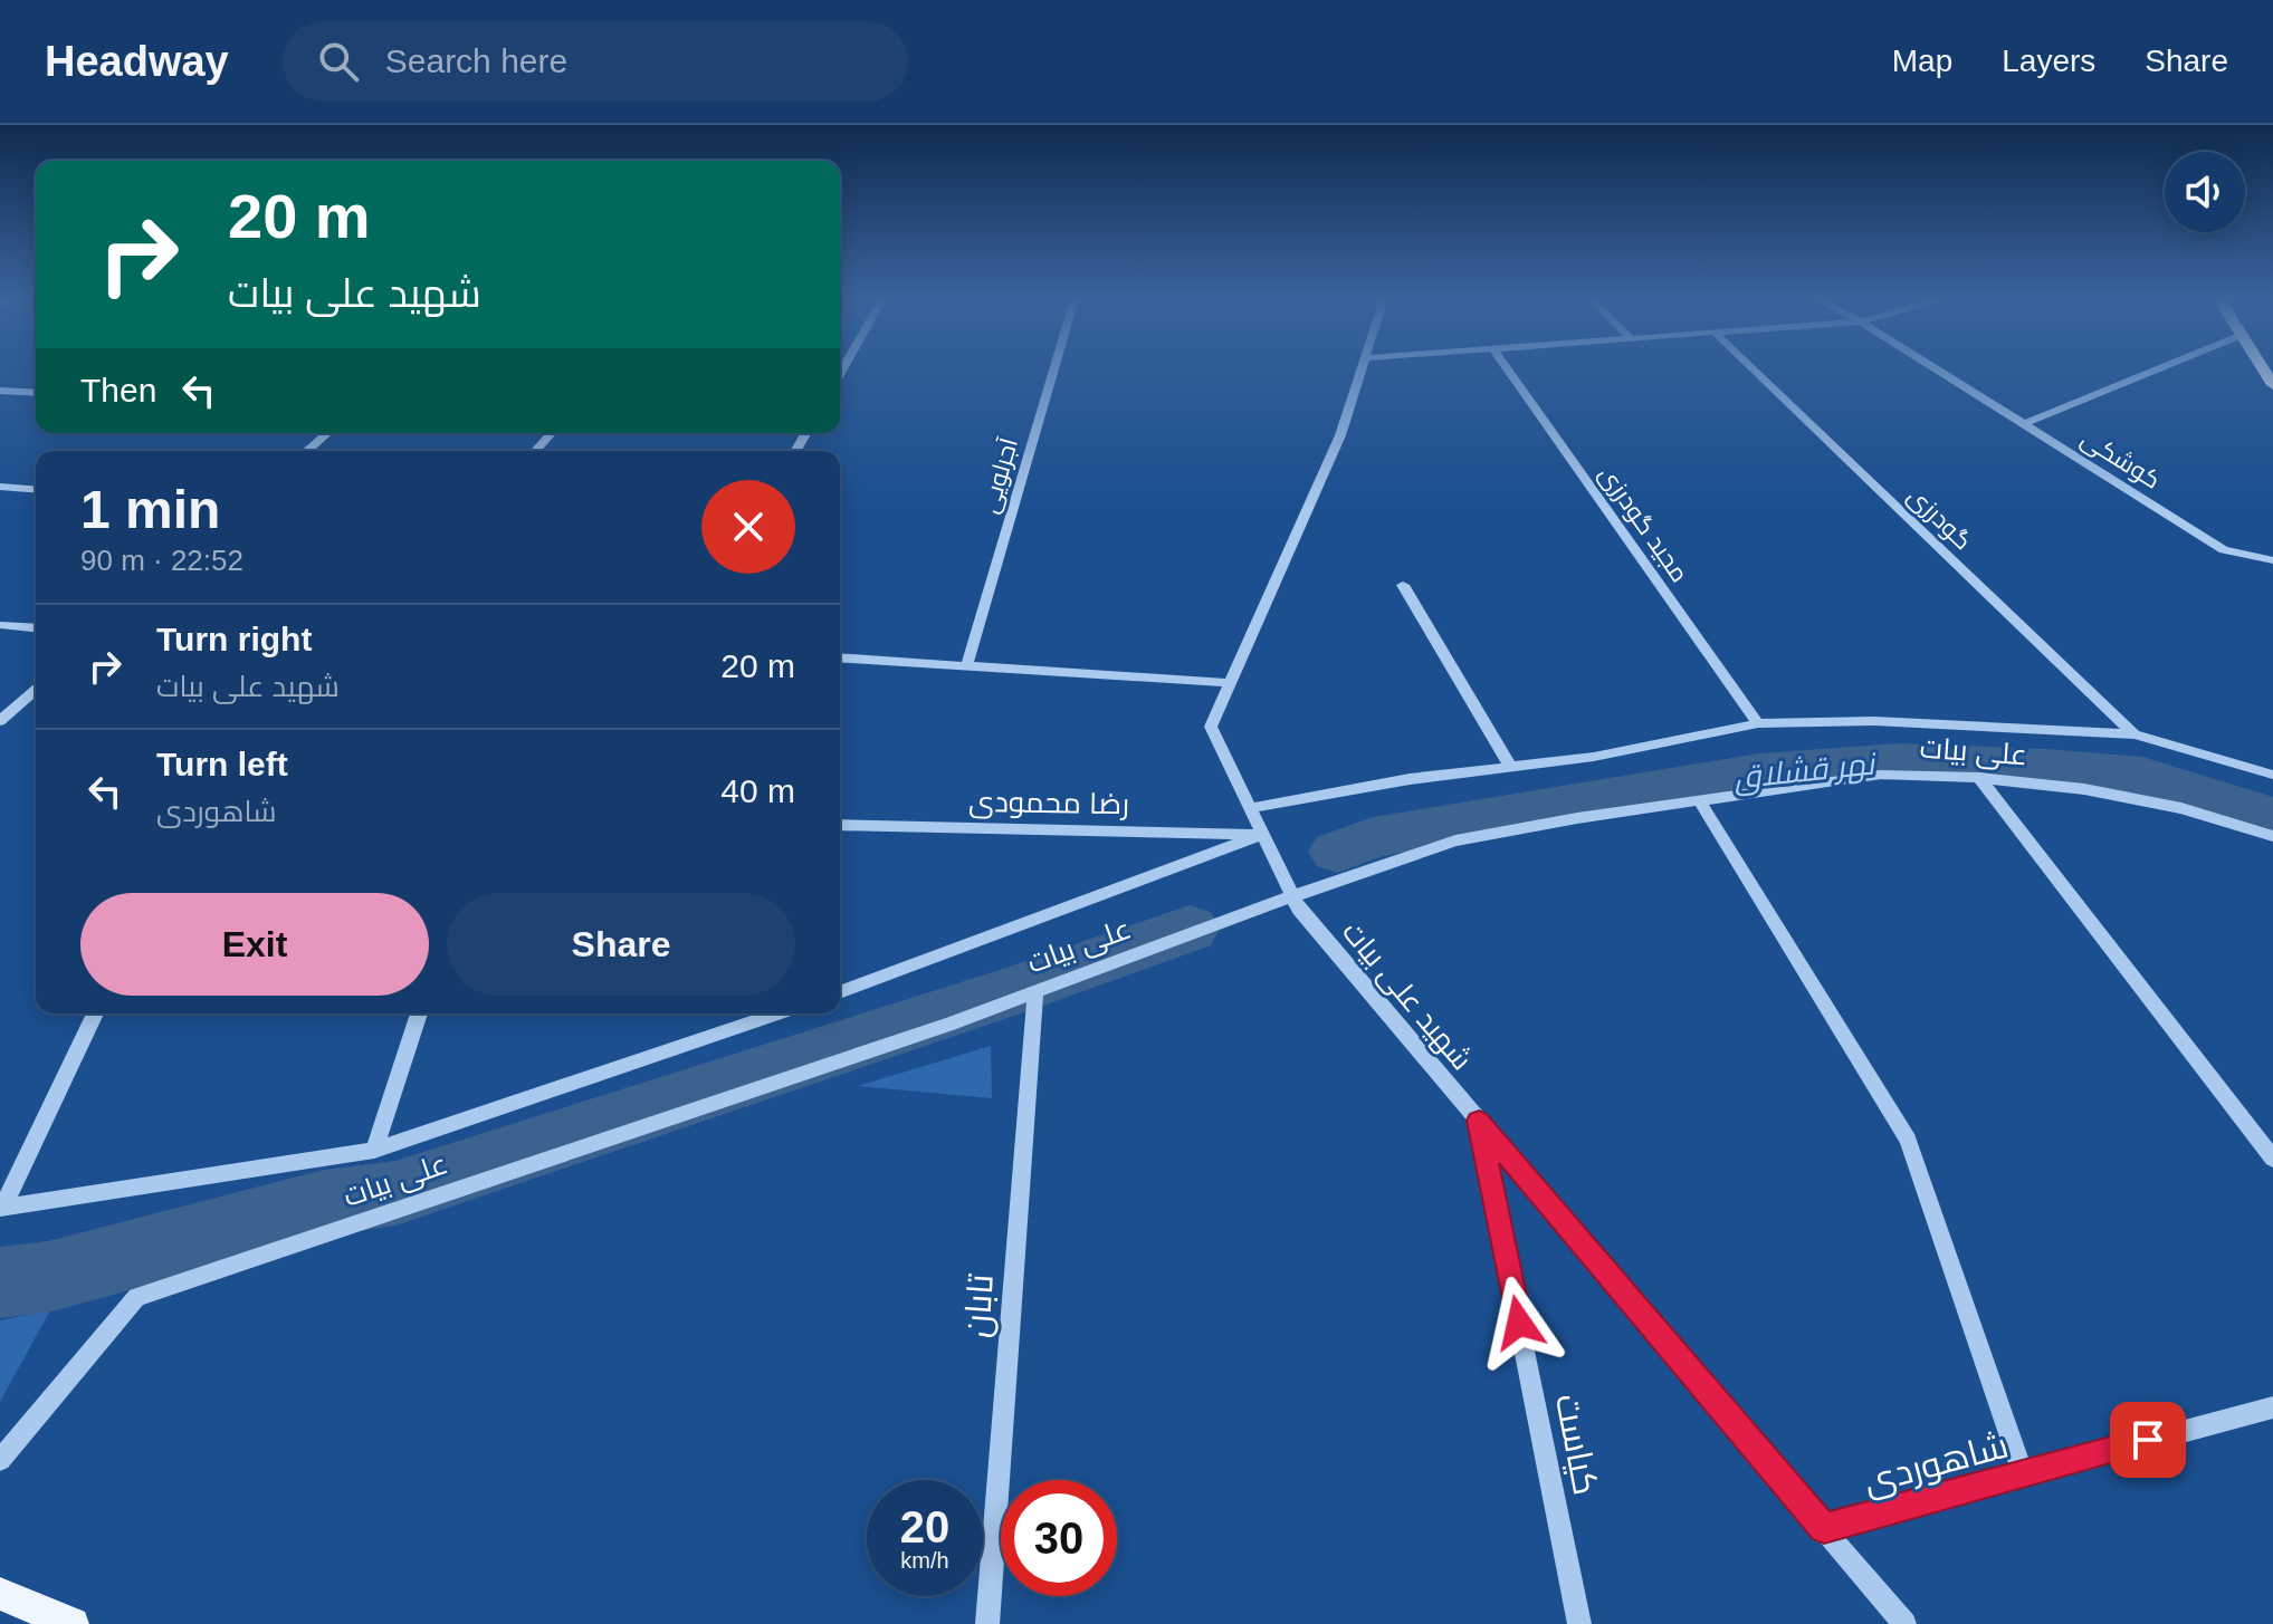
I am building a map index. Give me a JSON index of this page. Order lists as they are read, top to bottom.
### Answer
{
  "streets": {
    "street": [
      "کوشکی",
      "آجرلویی",
      "گودرزی",
      "مجید گودرزی",
      "علی بیات",
      "رضا محمودی",
      "شهید علی بیات",
      "تابان",
      "کیاست",
      "شاهوردی"
    ]
  },
  "crossings": [
    ["گودرزی", "علی بیات"],
    ["مجید گودرزی", "علی بیات"],
    ["علی بیات", "رضا محمودی"],
    ["علی بیات", "شهید علی بیات"],
    ["علی بیات", "تابان"],
    ["رضا محمودی", "شهید علی بیات"],
    ["شهید علی بیات", "کیاست"],
    ["شهید علی بیات", "شاهوردی"]
  ],
  "water": ["نهر قشلاق"],
  "page": {
    "header": "Headway",
    "search": "Search here",
    "nav": ["Map", "Layers", "Share"],
    "turn": ["20 m", "شهید علی بیات"],
    "then": "Then",
    "heading": ["1 min", "90 m · 22:52"],
    "list": [
      {
        "name": "Turn right",
        "note": "شهید علی بیات",
        "value": "20 m"
      },
      {
        "name": "Turn left",
        "note": "شاهوردی",
        "value": "40 m"
      }
    ],
    "buttons": ["Exit", "Share"],
    "speed": "20 km/h",
    "limit": "30"
  }
}
